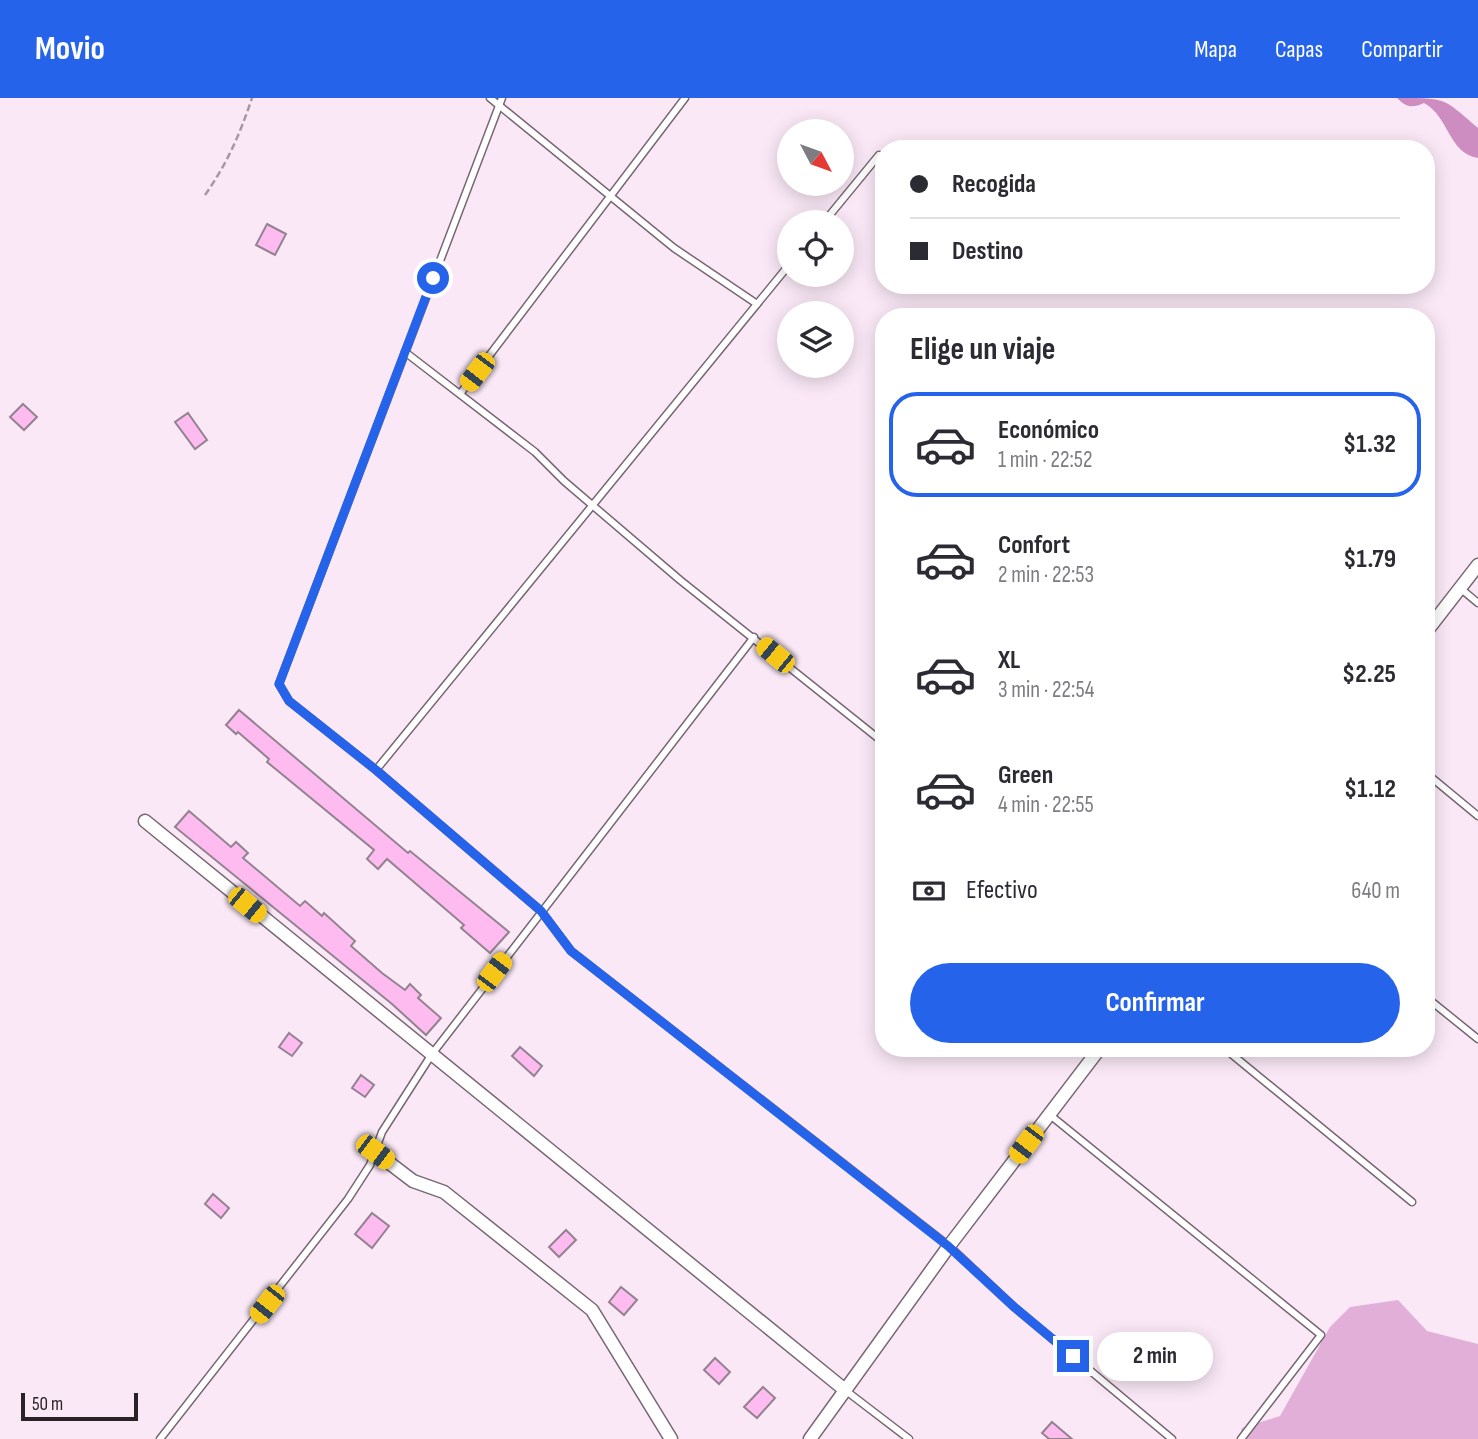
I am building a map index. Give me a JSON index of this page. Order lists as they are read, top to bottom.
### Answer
{
  "scale_bar": "50 m",
  "north": "bottom right",
  "page": {
    "header": "Movio",
    "nav": ["Mapa", "Capas", "Compartir"],
    "banner": ["Recogida", "Destino"],
    "heading": "Elige un viaje",
    "list": [
      {
        "name": "Económico",
        "note": "1 min · 22:52",
        "value": "$1.32"
      },
      {
        "name": "Confort",
        "note": "2 min · 22:53",
        "value": "$1.79"
      },
      {
        "name": "XL",
        "note": "3 min · 22:54",
        "value": "$2.25"
      },
      {
        "name": "Green",
        "note": "4 min · 22:55",
        "value": "$1.12"
      }
    ],
    "pay": ["Efectivo", "640 m"],
    "buttons": "Confirmar",
    "bubble": "2 min",
    "scale": "50 m"
  }
}
